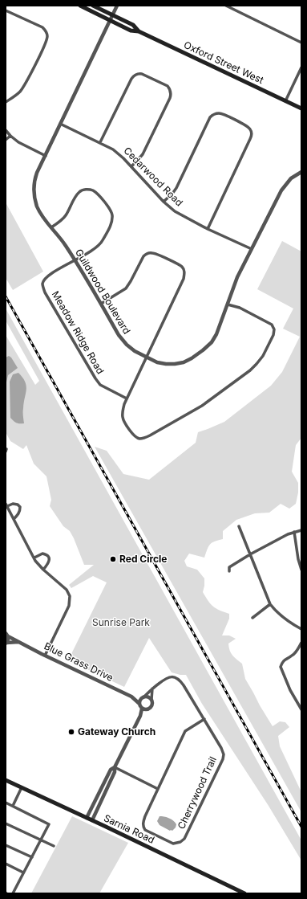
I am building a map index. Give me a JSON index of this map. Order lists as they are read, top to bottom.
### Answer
{
  "streets": {
    "main road": ["Oxford Street West", "Sarnia Road"],
    "street": [
      "Cedarwood Road",
      "Guildwood Boulevard",
      "Meadow Ridge Road",
      "Blue Grass Drive",
      "Cherrywood Trail"
    ]
  },
  "crossings": [
    ["Oxford Street West", "Guildwood Boulevard"],
    ["Cedarwood Road", "Guildwood Boulevard"],
    ["Guildwood Boulevard", "Meadow Ridge Road"],
    ["Blue Grass Drive", "Cherrywood Trail"]
  ],
  "parks": ["Sunrise Park"],
  "places": ["Red Circle", "Gateway Church"]
}
